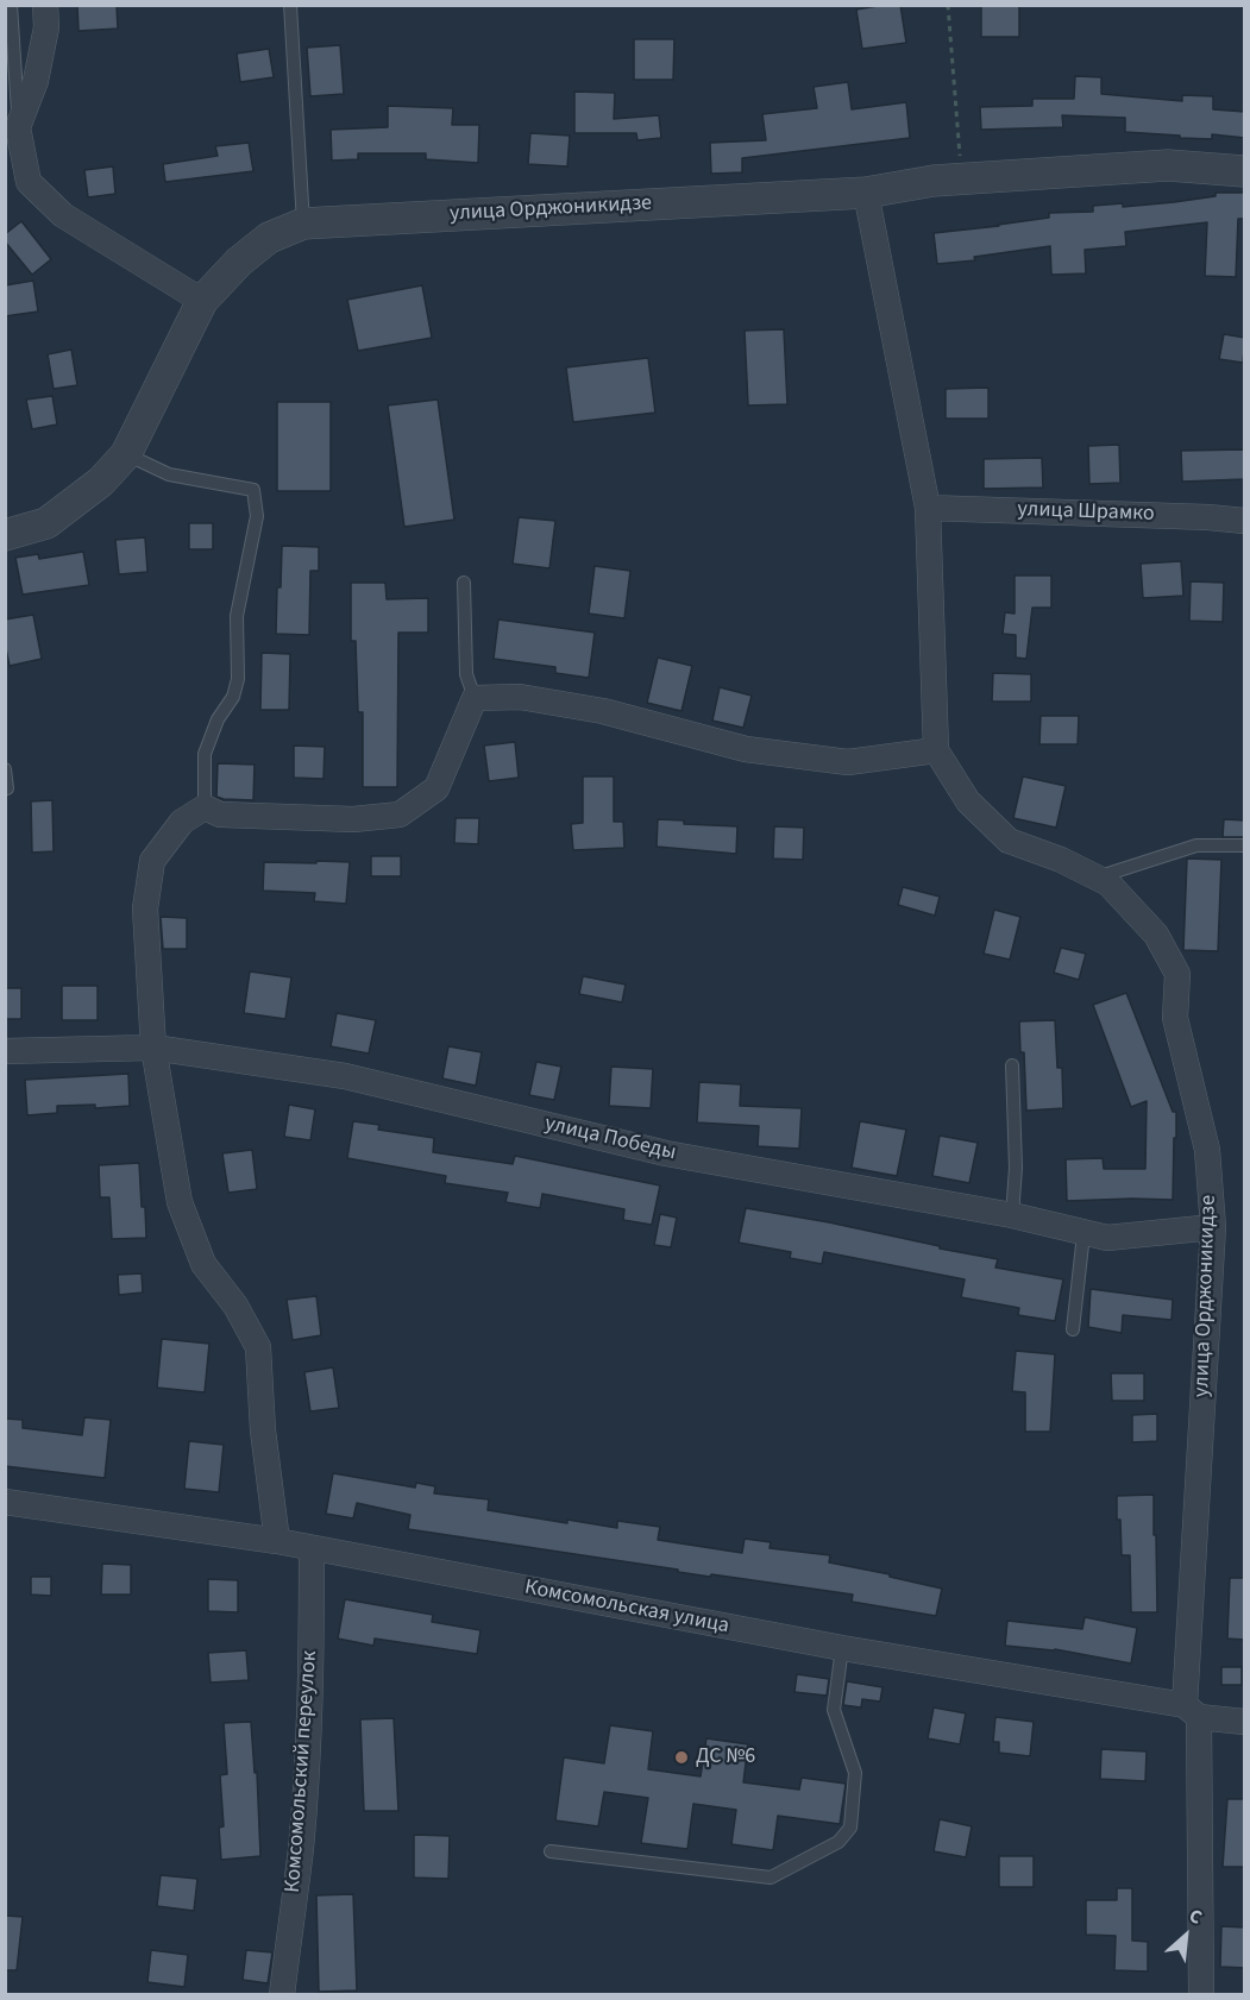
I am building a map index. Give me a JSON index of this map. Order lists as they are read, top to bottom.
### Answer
{
  "streets": {
    "street": [
      "улица Орджоникидзе",
      "улица Шрамко",
      "улица Победы",
      "Комсомольская улица",
      "Комсомольский переулок"
    ]
  },
  "crossings": [
    ["улица Орджоникидзе", "улица Победы"],
    ["улица Орджоникидзе", "Комсомольская улица"],
    ["Комсомольская улица", "Комсомольский переулок"]
  ],
  "places": ["ДС №6"],
  "north": "top right"
}
